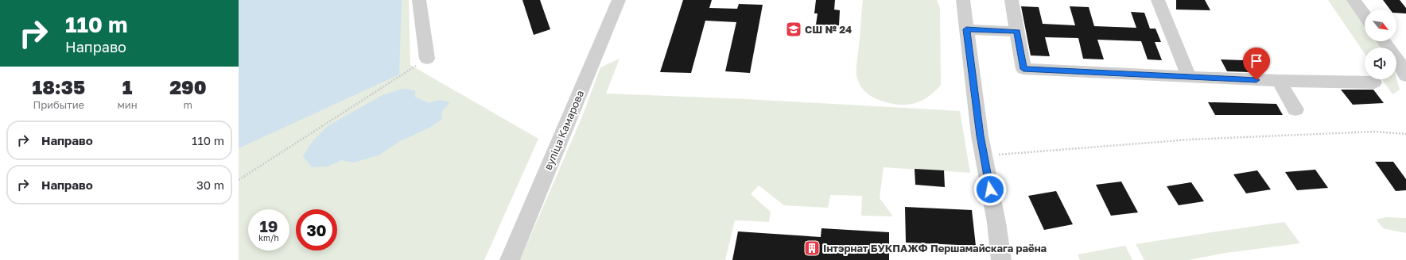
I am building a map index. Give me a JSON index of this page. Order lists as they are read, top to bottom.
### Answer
{
  "streets": {
    "street": ["вуліца Камарова"]
  },
  "places": {
    "school or university": ["СШ № 24"],
    "building": ["Інтэрнат БУКПАЖФ Першамайскага раёна"]
  },
  "north": "bottom right",
  "page": {
    "turn": ["110 m", "Направо"],
    "eta": [
      "18:35",
      "Прибытие",
      "1",
      "мин",
      "290",
      "m"
    ],
    "list": [
      {
        "name": "Направо",
        "value": "110 m"
      },
      {
        "name": "Направо",
        "value": "30 m"
      }
    ],
    "speed": "19 km/h",
    "limit": "30"
  }
}
